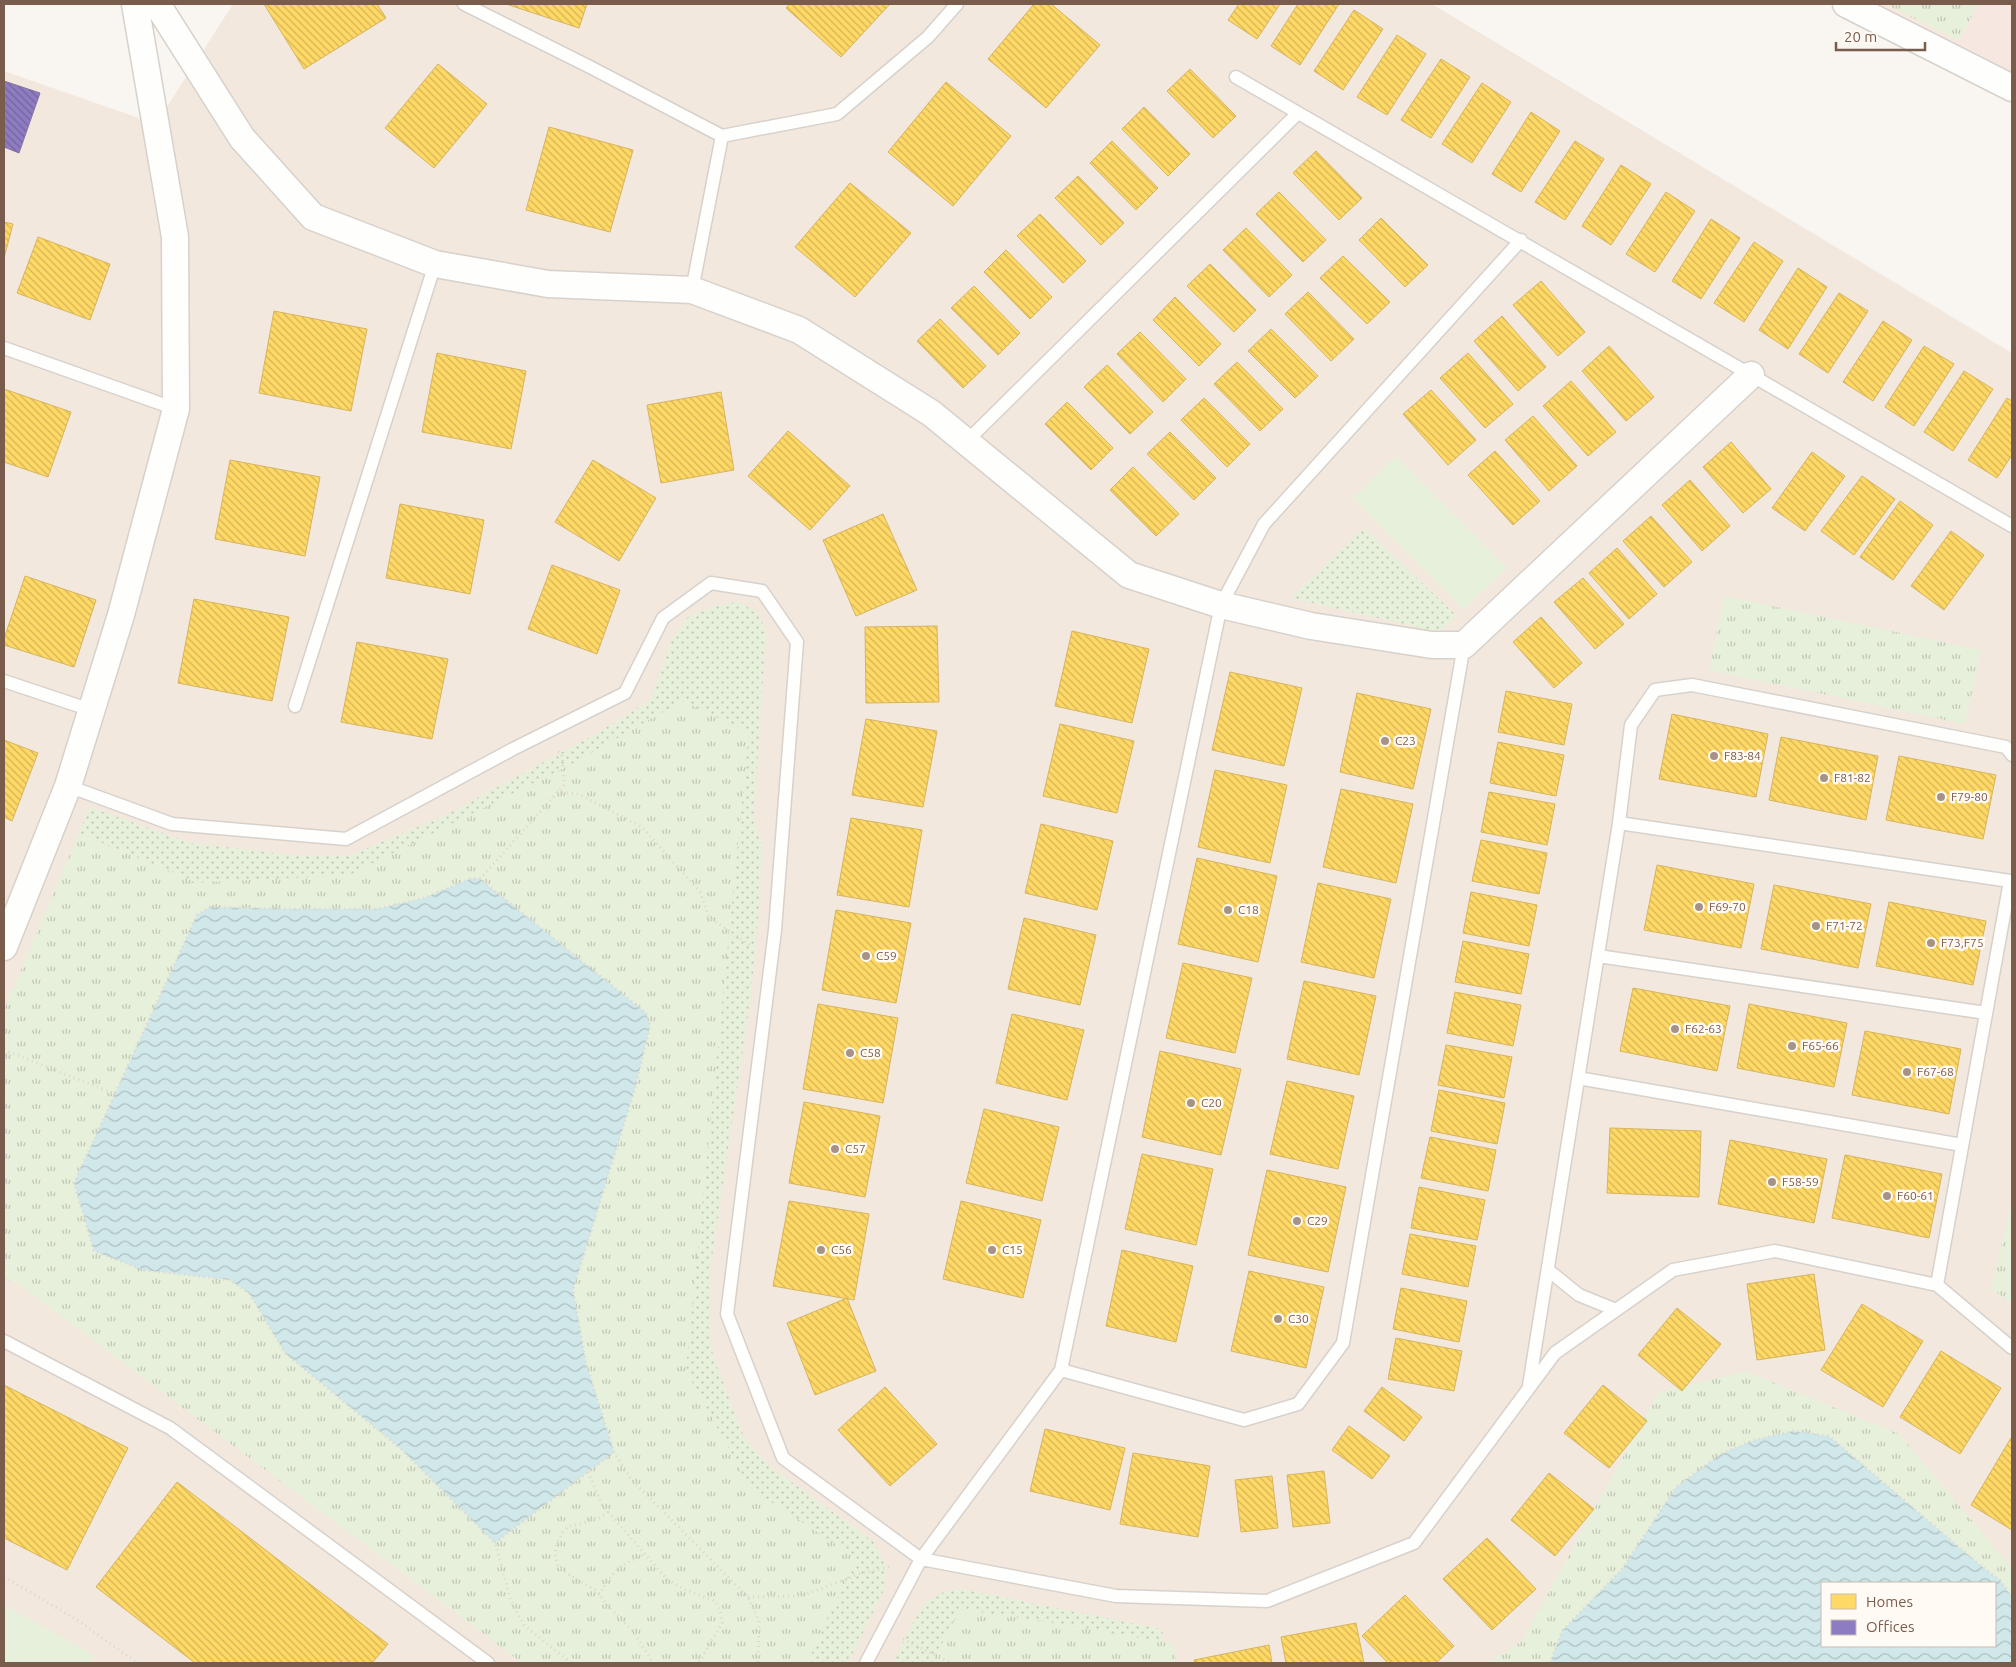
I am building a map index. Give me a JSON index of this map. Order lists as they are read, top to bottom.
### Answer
{
  "places": [
    "C23",
    "F83-84",
    "F81-82",
    "F79-80",
    "F69-70",
    "C18",
    "F71-72",
    "F73,F75",
    "C59",
    "F62-63",
    "F65-66",
    "C58",
    "F67-68",
    "C20",
    "C57",
    "F58-59",
    "F60-61",
    "C29",
    "C56",
    "C15",
    "C30"
  ],
  "legend": ["Homes", "Offices"],
  "scale_bar": "20 m"
}
